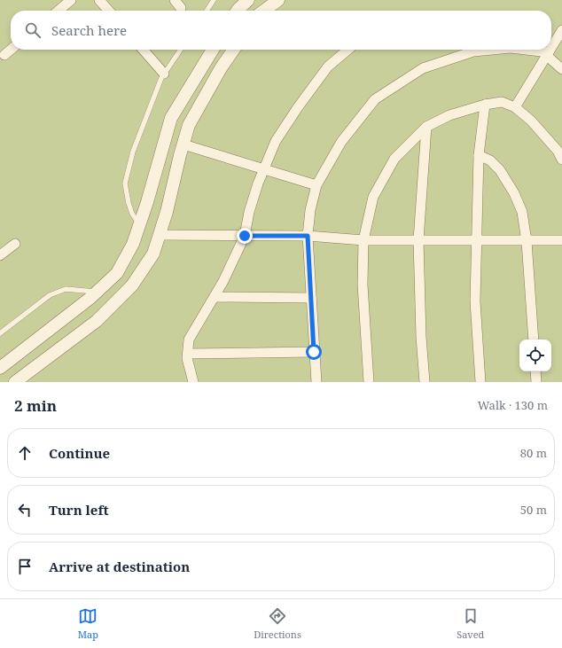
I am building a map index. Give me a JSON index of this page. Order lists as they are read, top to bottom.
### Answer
{
  "page": {
    "search": "Search here",
    "heading": ["2 min", "Walk · 130 m"],
    "list": [
      ["Continue", "80 m"],
      ["Turn left", "50 m"],
      "Arrive at destination"
    ],
    "nav": ["Map", "Directions", "Saved"]
  }
}
